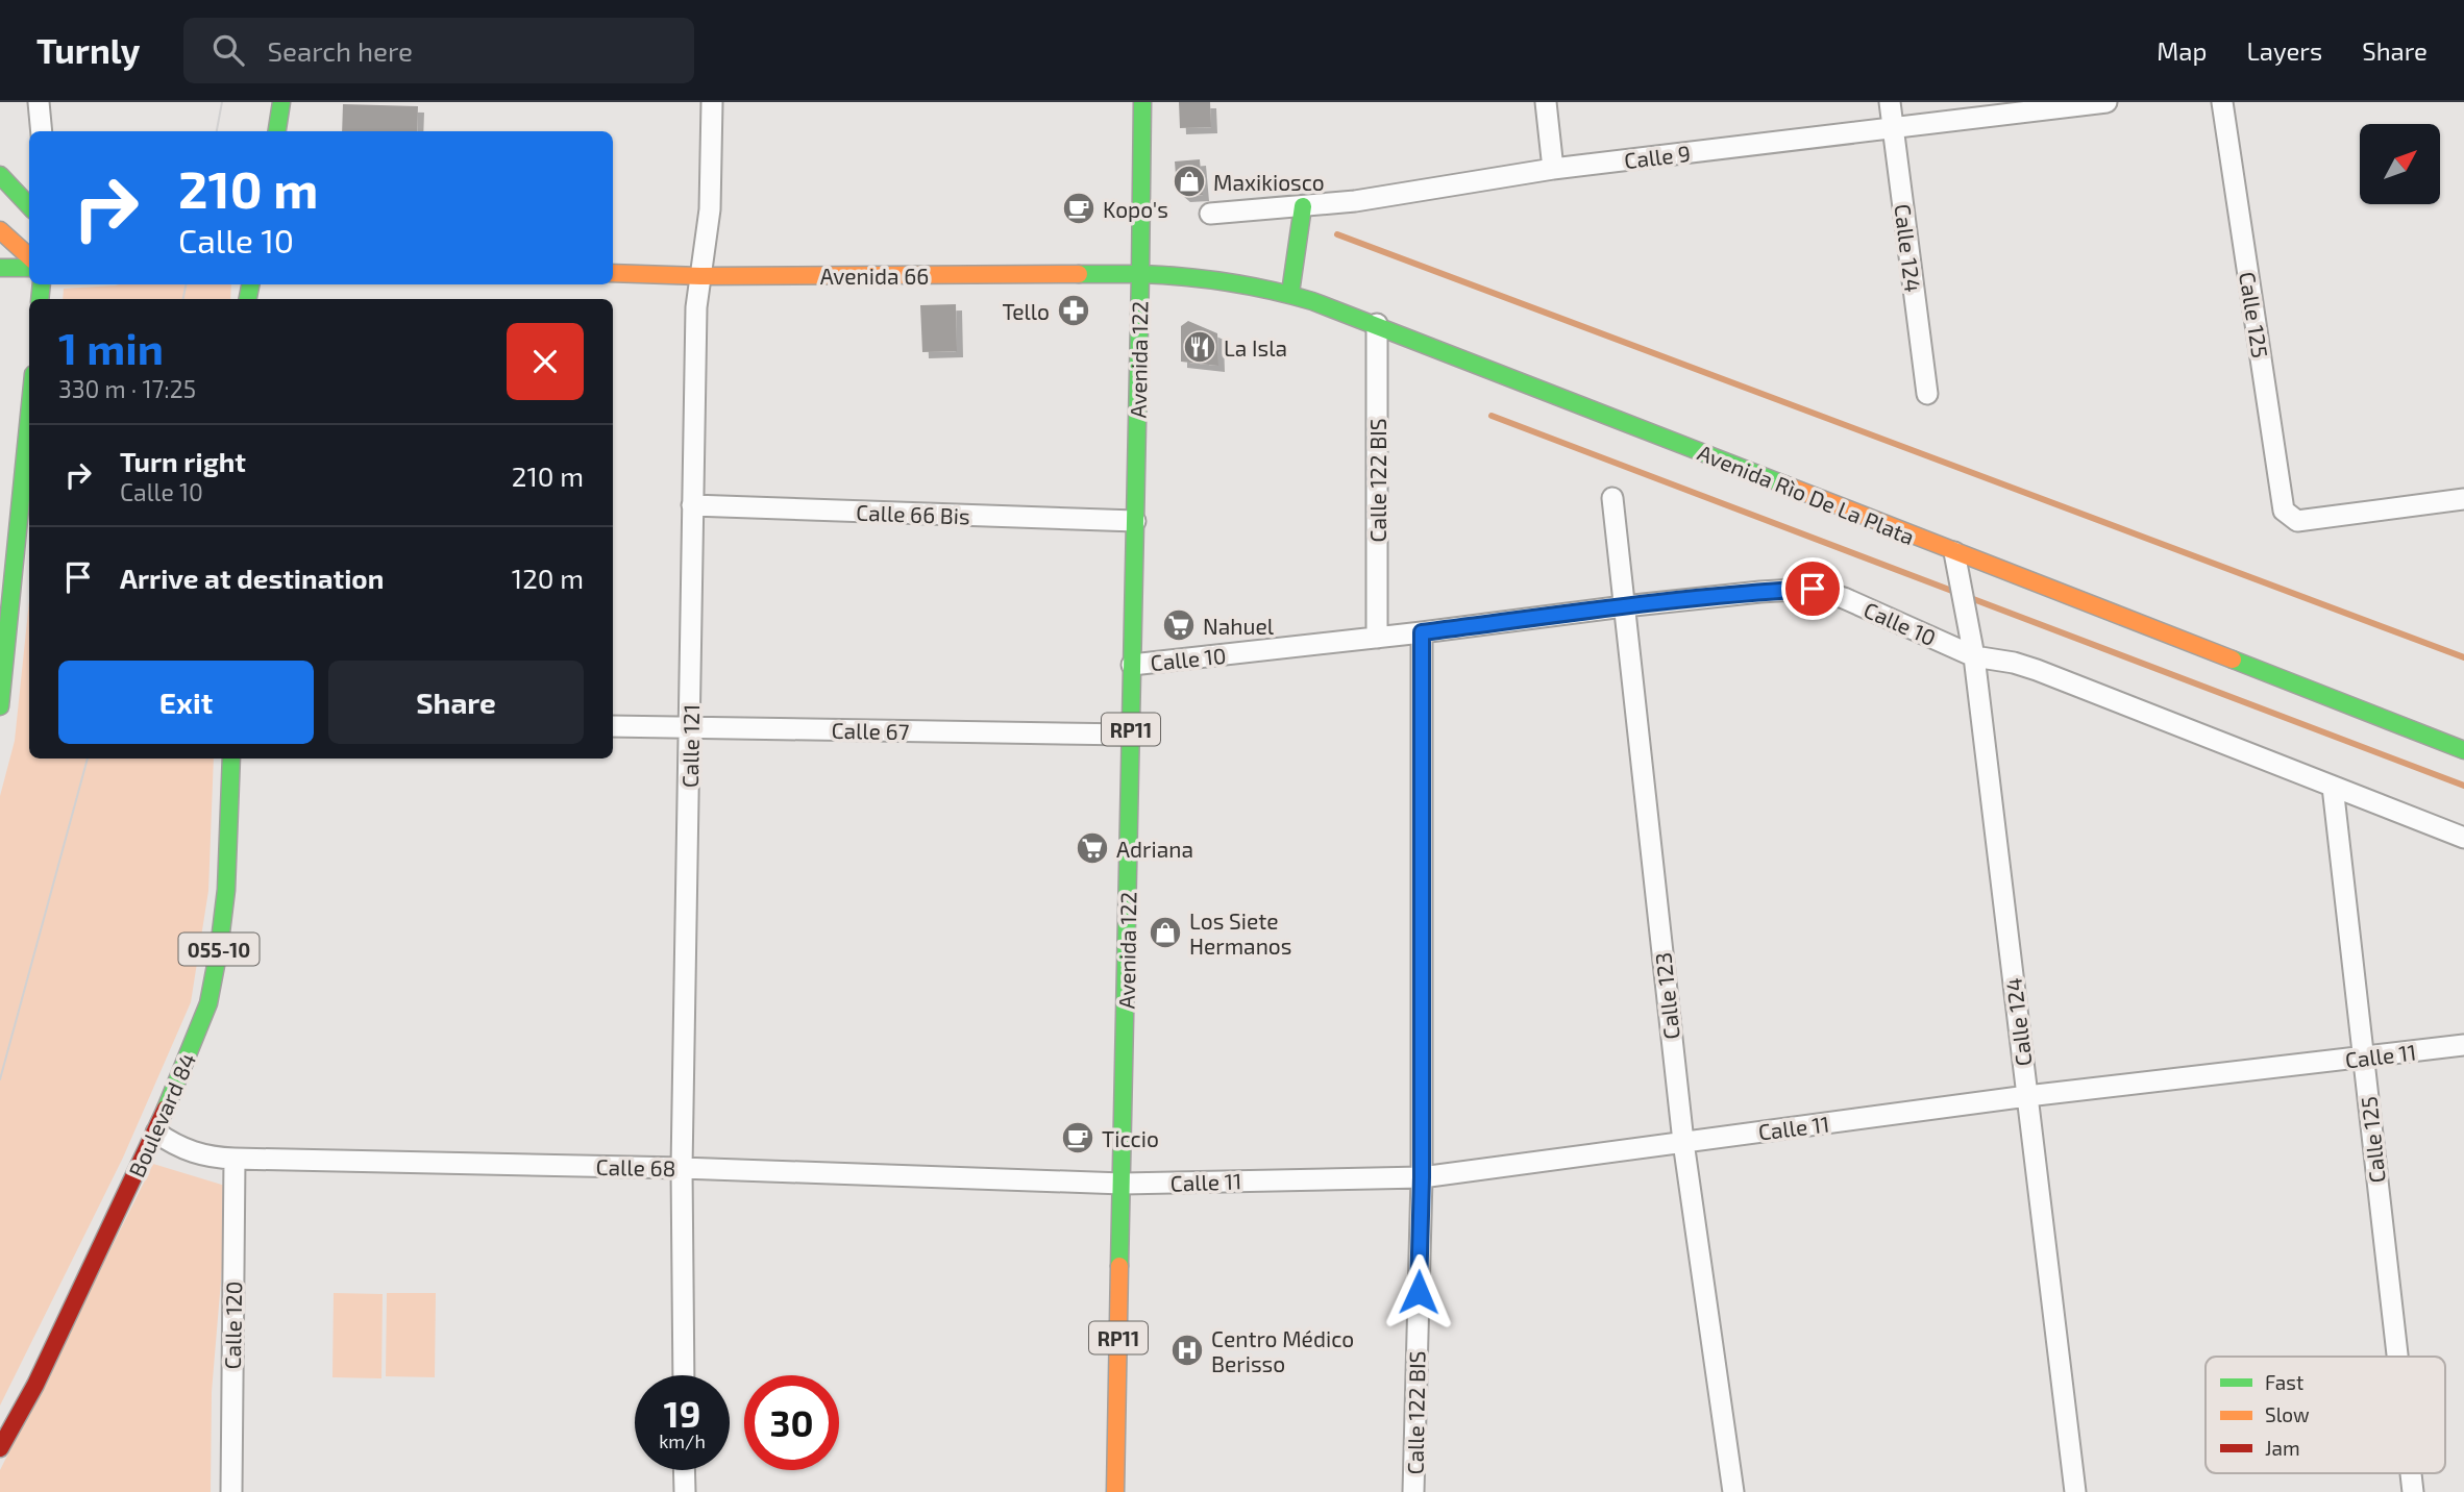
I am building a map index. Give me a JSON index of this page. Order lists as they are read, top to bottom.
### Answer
{
  "streets": {
    "main road": [
      "Avenida 66",
      "Avenida 122",
      "Avenida Rìo De La Plata",
      "RP11",
      "055-10",
      "Boulevard 84"
    ],
    "street": [
      "Calle 9",
      "Calle 124",
      "Calle 125",
      "Calle 122 BIS",
      "Calle 66 Bis",
      "Calle 10",
      "Calle 67",
      "Calle 121",
      "Calle 123",
      "Calle 11",
      "Calle 68",
      "Calle 120"
    ]
  },
  "crossings": [
    ["Calle 9", "Calle 124"],
    ["Calle 124", "Avenida Rìo De La Plata"],
    ["Calle 124", "Calle 10"],
    ["Calle 124", "Calle 11"],
    ["Avenida 66", "Avenida 122"],
    ["Avenida 66", "Avenida Rìo De La Plata"],
    ["Avenida 66", "Calle 121"],
    ["Calle 125", "Calle 10"],
    ["Calle 125", "Calle 11"],
    ["Avenida 122", "Avenida Rìo De La Plata"],
    ["Avenida 122", "Calle 66 Bis"],
    ["Avenida 122", "Calle 10"],
    ["Avenida 122", "Calle 67"],
    ["Avenida 122", "Calle 11"],
    ["Avenida 122", "Calle 68"],
    ["Calle 122 BIS", "Avenida Rìo De La Plata"],
    ["Calle 122 BIS", "Calle 10"],
    ["Calle 122 BIS", "Calle 11"],
    ["Calle 66 Bis", "Calle 121"],
    ["Calle 10", "Calle 123"],
    ["Calle 67", "Calle 121"],
    ["Calle 121", "Calle 68"],
    ["Calle 123", "Calle 11"],
    ["Calle 11", "Calle 68"],
    ["Boulevard 84", "Calle 68"],
    ["Calle 68", "Calle 120"]
  ],
  "places": {
    "shop": ["Maxikiosco", "Los Siete Hermanos"],
    "cafe": ["Kopo's", "Ticcio"],
    "pharmacy": ["Tello"],
    "restaurant": ["La Isla"],
    "supermarket": ["Nahuel", "Adriana"],
    "hospital": ["Centro Médico Berisso"]
  },
  "legend": ["Fast", "Slow", "Jam"],
  "north": "top right",
  "page": {
    "header": "Turnly",
    "search": "Search here",
    "nav": ["Map", "Layers", "Share"],
    "turn": ["210 m", "Calle 10"],
    "heading": ["1 min", "330 m · 17:25"],
    "list": [
      {
        "name": "Turn right",
        "note": "Calle 10",
        "value": "210 m"
      },
      {
        "name": "Arrive at destination",
        "value": "120 m"
      }
    ],
    "buttons": ["Exit", "Share"],
    "speed": "19 km/h",
    "limit": "30"
  }
}
